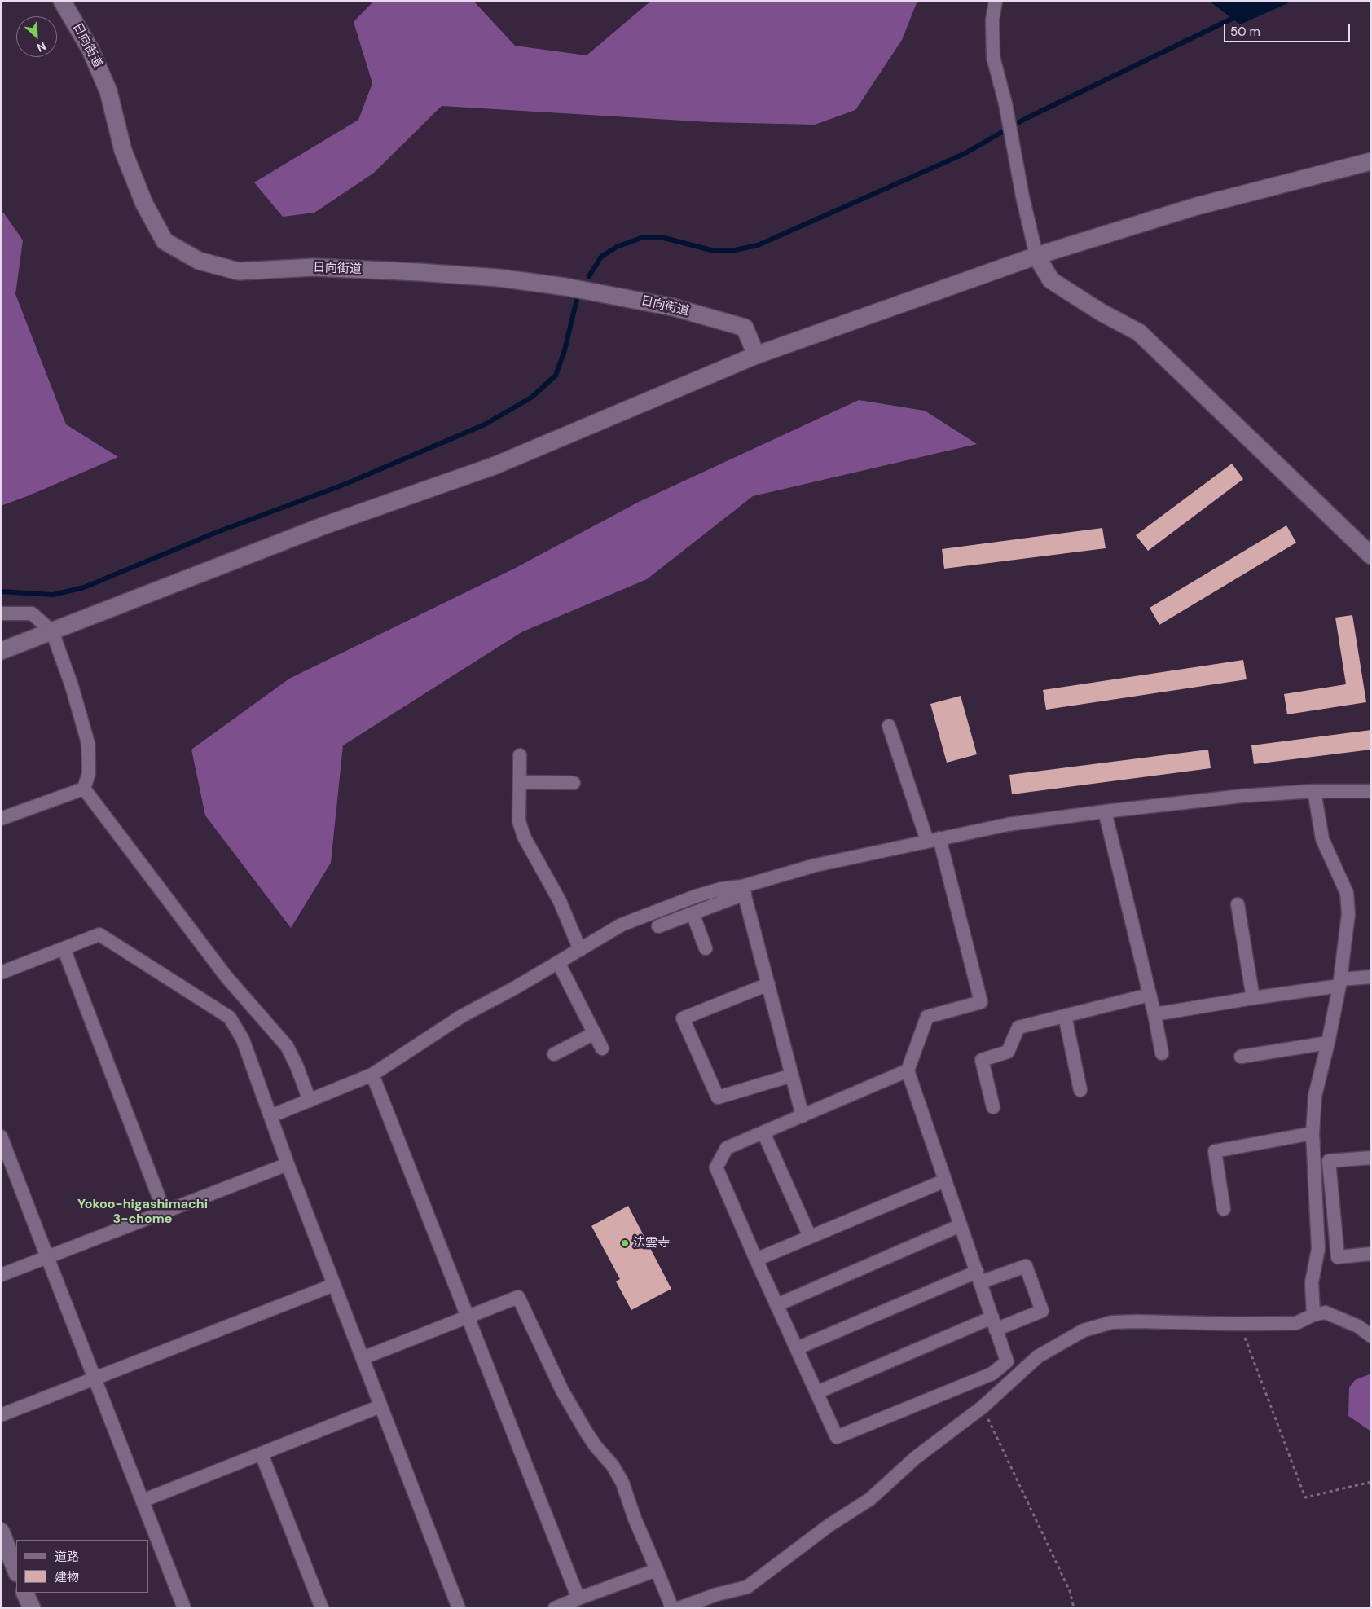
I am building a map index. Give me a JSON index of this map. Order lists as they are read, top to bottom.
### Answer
{
  "streets": {
    "street": ["日向街道"]
  },
  "districts": ["Yokoo-higashimachi 3-chome"],
  "places": ["法雲寺"],
  "legend": ["道路", "建物"],
  "scale_bar": "50 m",
  "north": "bottom right"
}
